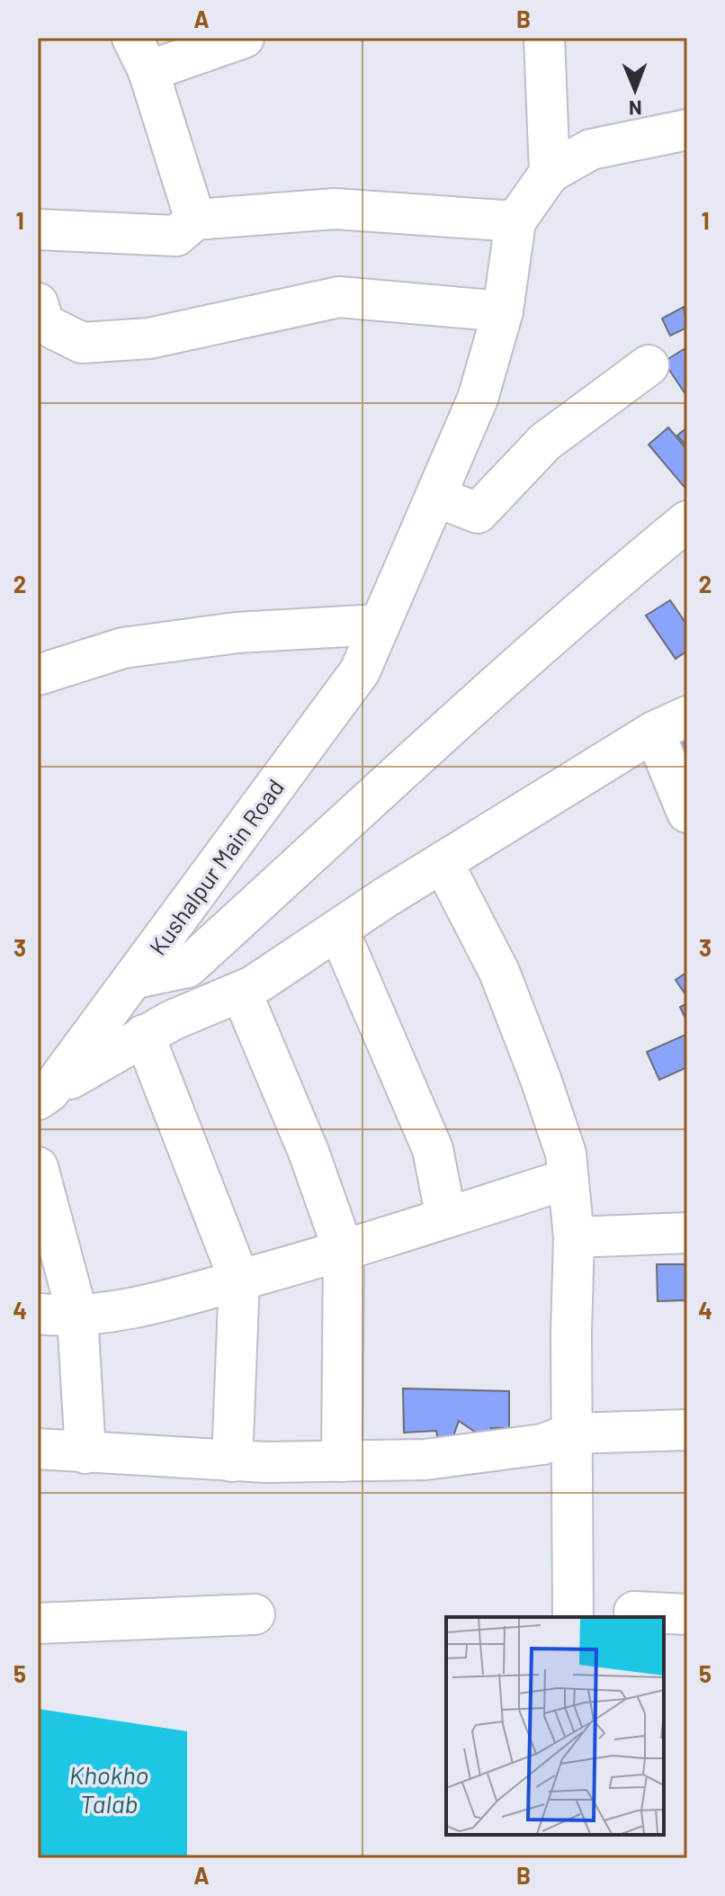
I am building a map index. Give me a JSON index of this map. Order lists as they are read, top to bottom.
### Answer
{
  "streets": {
    "street": ["Kushalpur Main Road"]
  },
  "water": ["Khokho Talab"],
  "north": "bottom",
  "grid": {
    "columns": ["A", "B"],
    "rows": [
      "1",
      "2",
      "3",
      "4",
      "5"
    ]
  }
}
